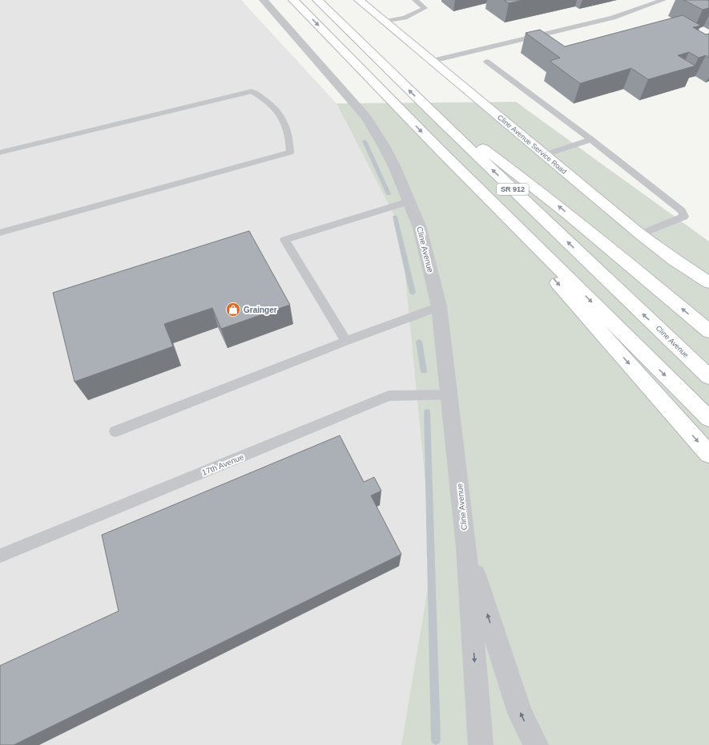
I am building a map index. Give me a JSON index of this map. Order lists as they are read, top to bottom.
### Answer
{
  "streets": {
    "main road": ["Cline Avenue Service Road", "SR 912", "Cline Avenue"],
    "lane": ["17th Avenue"]
  },
  "crossings": [
    ["Cline Avenue", "17th Avenue"]
  ],
  "places": {
    "shop": ["Grainger"]
  }
}
